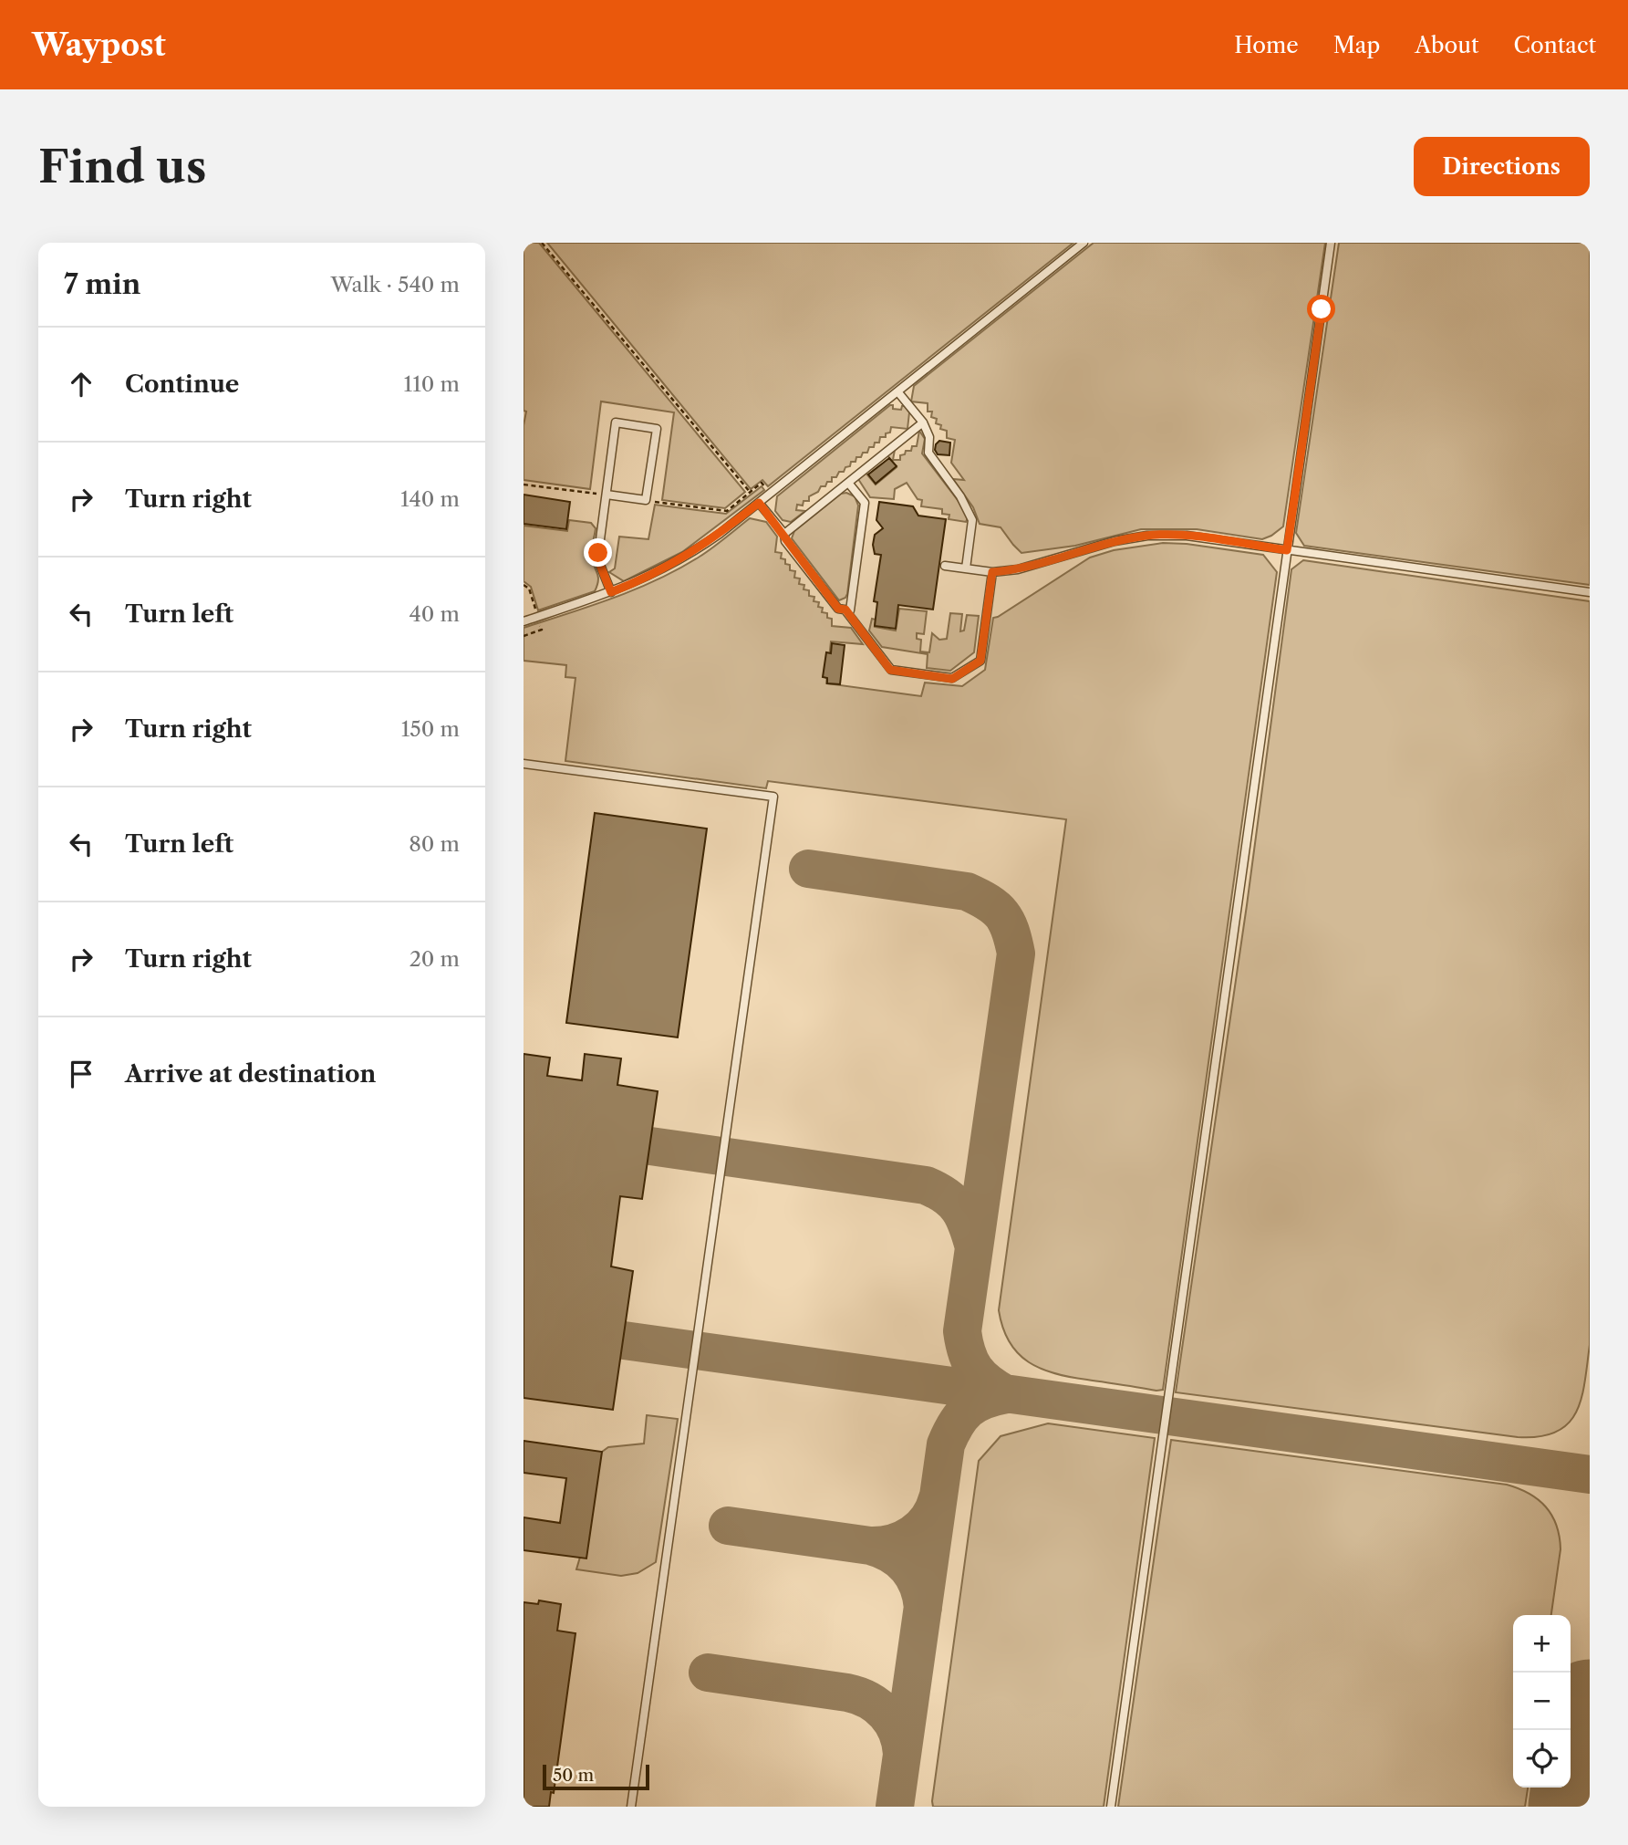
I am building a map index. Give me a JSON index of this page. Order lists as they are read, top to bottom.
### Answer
{
  "scale_bar": "50 m",
  "page": {
    "header": "Waypost",
    "nav": [
      "Home",
      "Map",
      "About",
      "Contact"
    ],
    "buttons": "Directions",
    "title": "Find us",
    "heading": ["7 min", "Walk · 540 m"],
    "list": [
      ["Continue", "110 m"],
      ["Turn right", "140 m"],
      ["Turn left", "40 m"],
      ["Turn right", "150 m"],
      ["Turn left", "80 m"],
      ["Turn right", "20 m"],
      "Arrive at destination"
    ],
    "map_buttons": ["+", "−"],
    "scale": "50 m"
  }
}
